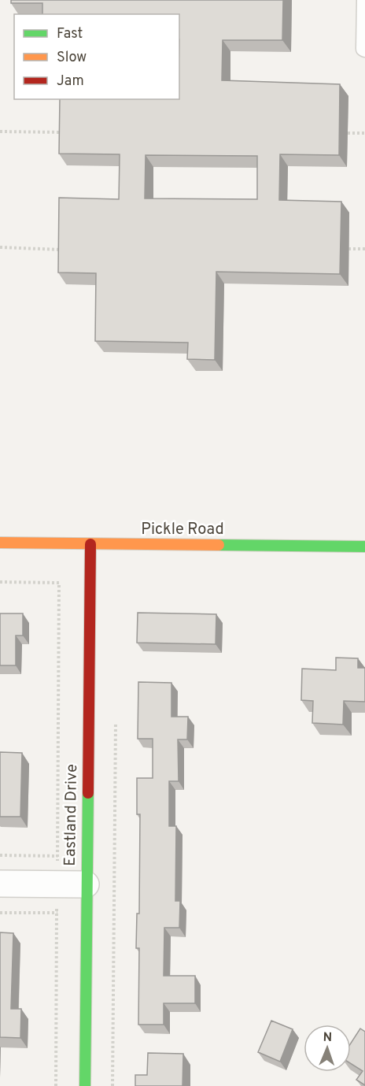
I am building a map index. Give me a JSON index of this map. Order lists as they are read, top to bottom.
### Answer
{
  "streets": {
    "street": ["Pickle Road", "Eastland Drive"]
  },
  "crossings": [
    ["Pickle Road", "Eastland Drive"]
  ],
  "legend": ["Fast", "Slow", "Jam"],
  "north": "top"
}
